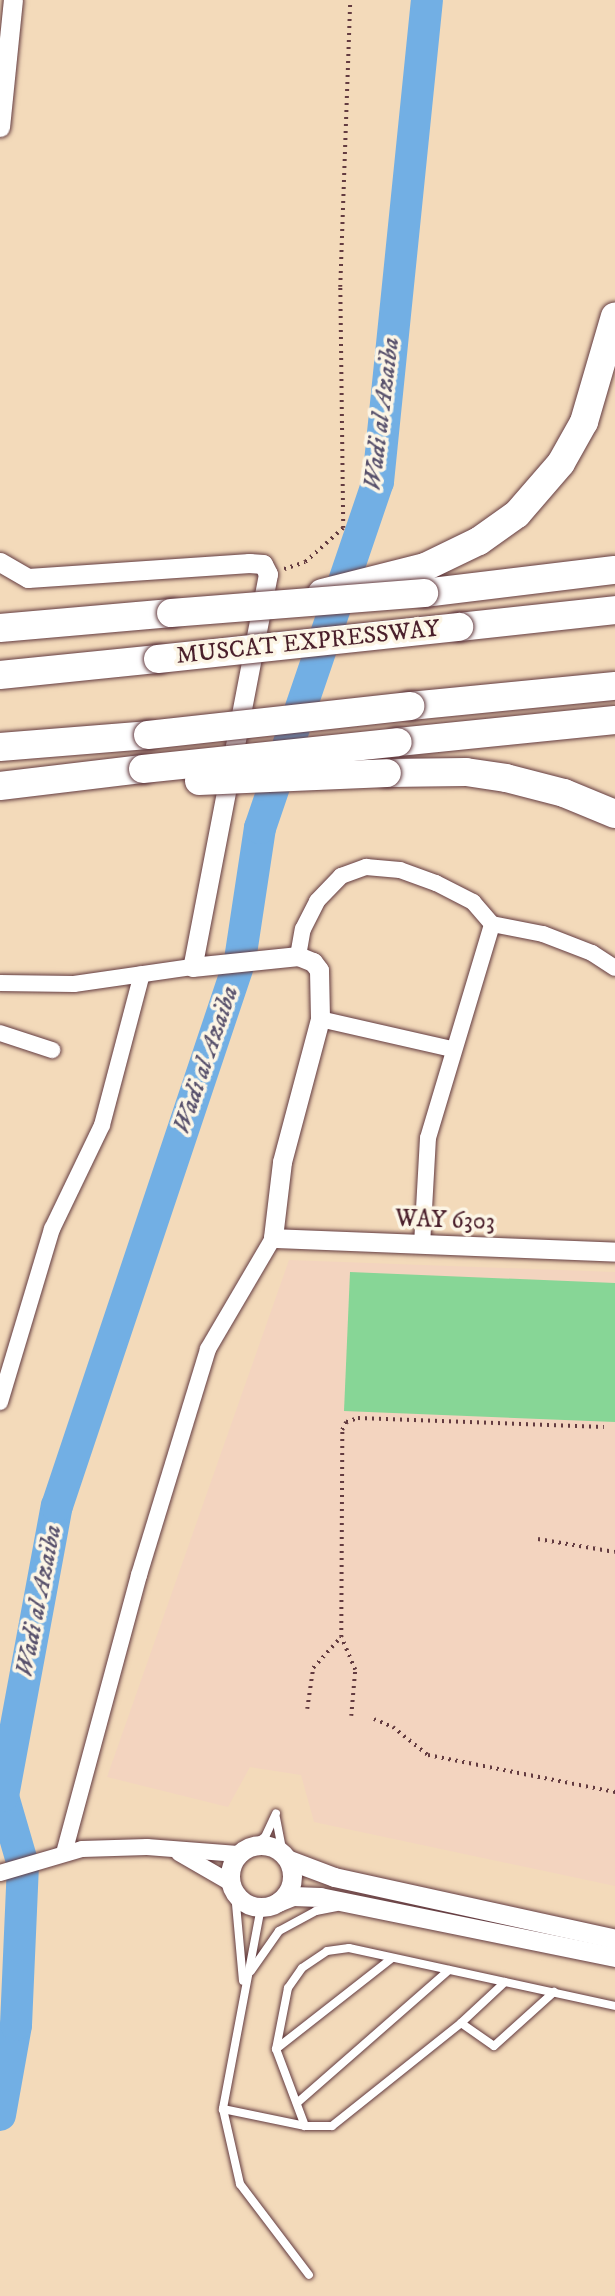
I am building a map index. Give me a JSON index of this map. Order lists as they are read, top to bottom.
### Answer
{
  "streets": {
    "highway": ["MUSCAT EXPRESSWAY"],
    "street": ["WAY 6303"]
  },
  "water": ["Wadi al Azaiba"]
}
